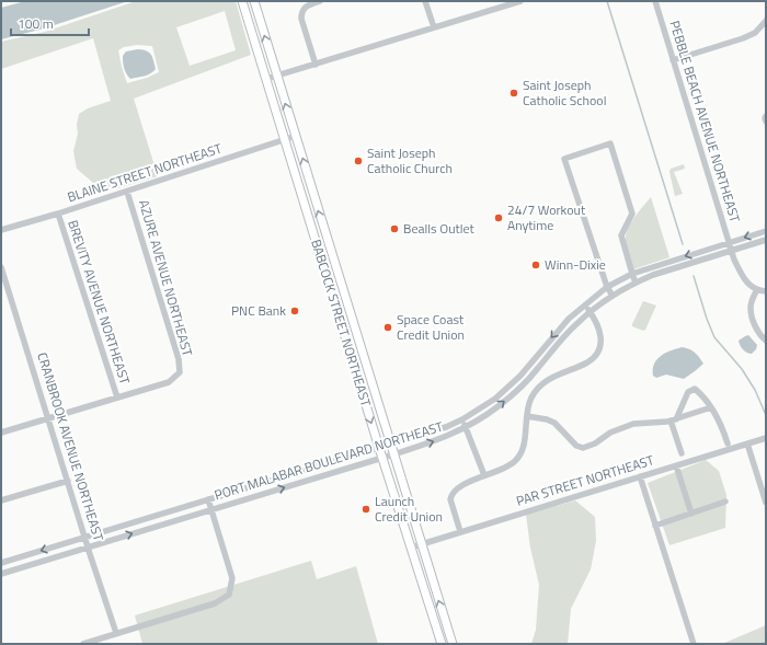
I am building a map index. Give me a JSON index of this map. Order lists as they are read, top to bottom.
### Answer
{
  "streets": {
    "main road": ["BABCOCK STREET NORTHEAST"],
    "street": [
      "PEBBLE BEACH AVENUE NORTHEAST",
      "BLAINE STREET NORTHEAST",
      "AZURE AVENUE NORTHEAST",
      "BREVITY AVENUE NORTHEAST",
      "CRANBROOK AVENUE NORTHEAST",
      "PORT MALABAR BOULEVARD NORTHEAST",
      "PAR STREET NORTHEAST"
    ]
  },
  "crossings": [
    ["PEBBLE BEACH AVENUE NORTHEAST", "PORT MALABAR BOULEVARD NORTHEAST"],
    ["BLAINE STREET NORTHEAST", "AZURE AVENUE NORTHEAST"],
    ["BLAINE STREET NORTHEAST", "BREVITY AVENUE NORTHEAST"],
    ["BLAINE STREET NORTHEAST", "BABCOCK STREET NORTHEAST"],
    ["AZURE AVENUE NORTHEAST", "BREVITY AVENUE NORTHEAST"],
    ["BABCOCK STREET NORTHEAST", "PORT MALABAR BOULEVARD NORTHEAST"],
    ["BABCOCK STREET NORTHEAST", "PAR STREET NORTHEAST"],
    ["CRANBROOK AVENUE NORTHEAST", "PORT MALABAR BOULEVARD NORTHEAST"]
  ],
  "places": [
    "Saint Joseph Catholic School",
    "Saint Joseph Catholic Church",
    "24/7 Workout Anytime",
    "Bealls Outlet",
    "Winn-Dixie",
    "PNC Bank",
    "Space Coast Credit Union",
    "Launch Credit Union"
  ],
  "scale_bar": "100 m"
}
